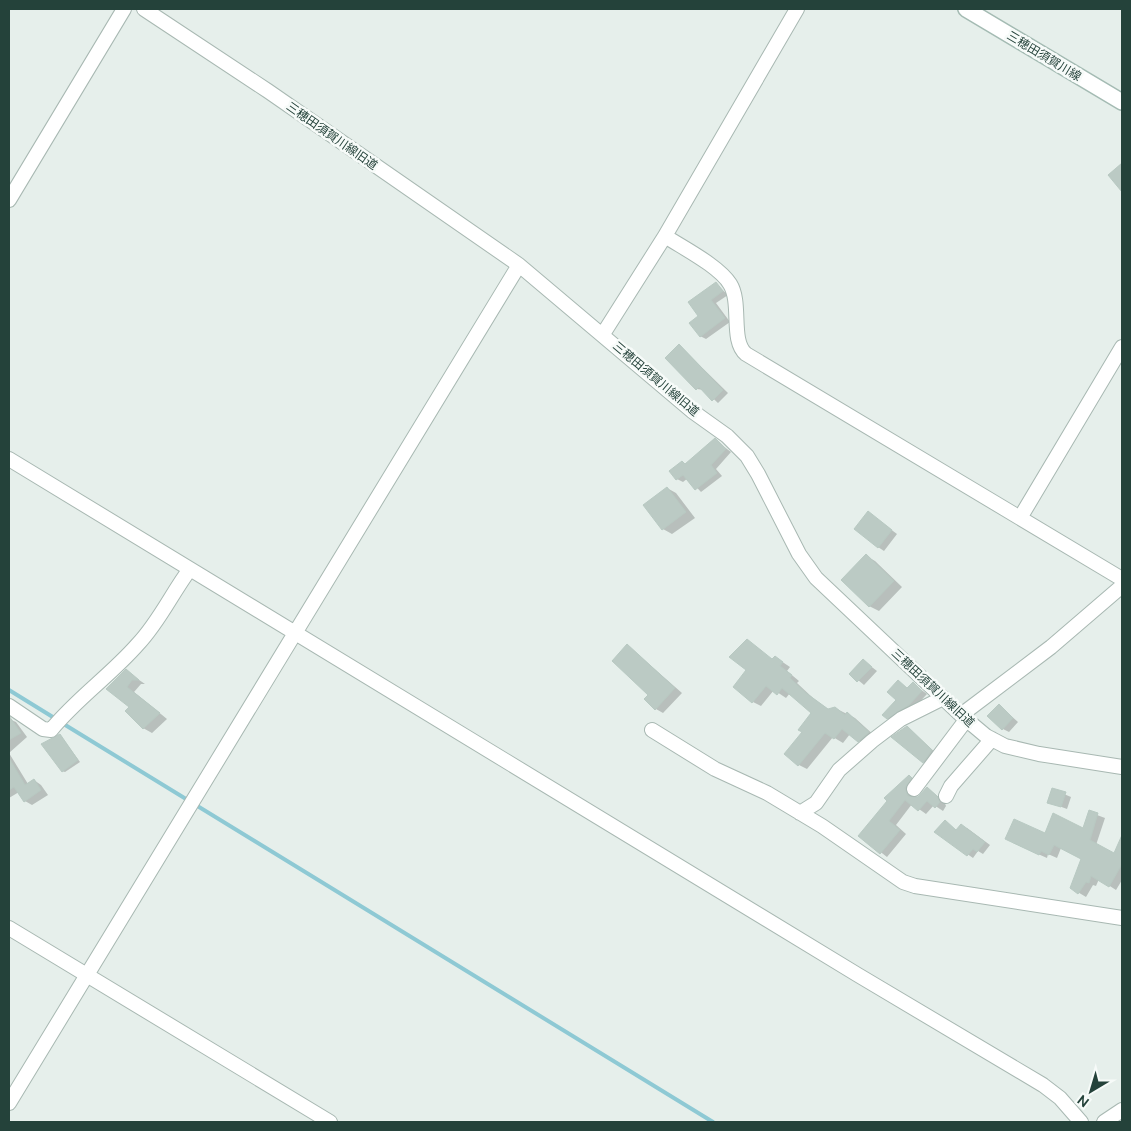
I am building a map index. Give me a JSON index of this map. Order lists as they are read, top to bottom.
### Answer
{
  "streets": {
    "main road": ["三穂田須賀川線"],
    "street": ["三穂田須賀川線旧道"]
  },
  "north": "bottom left"
}
